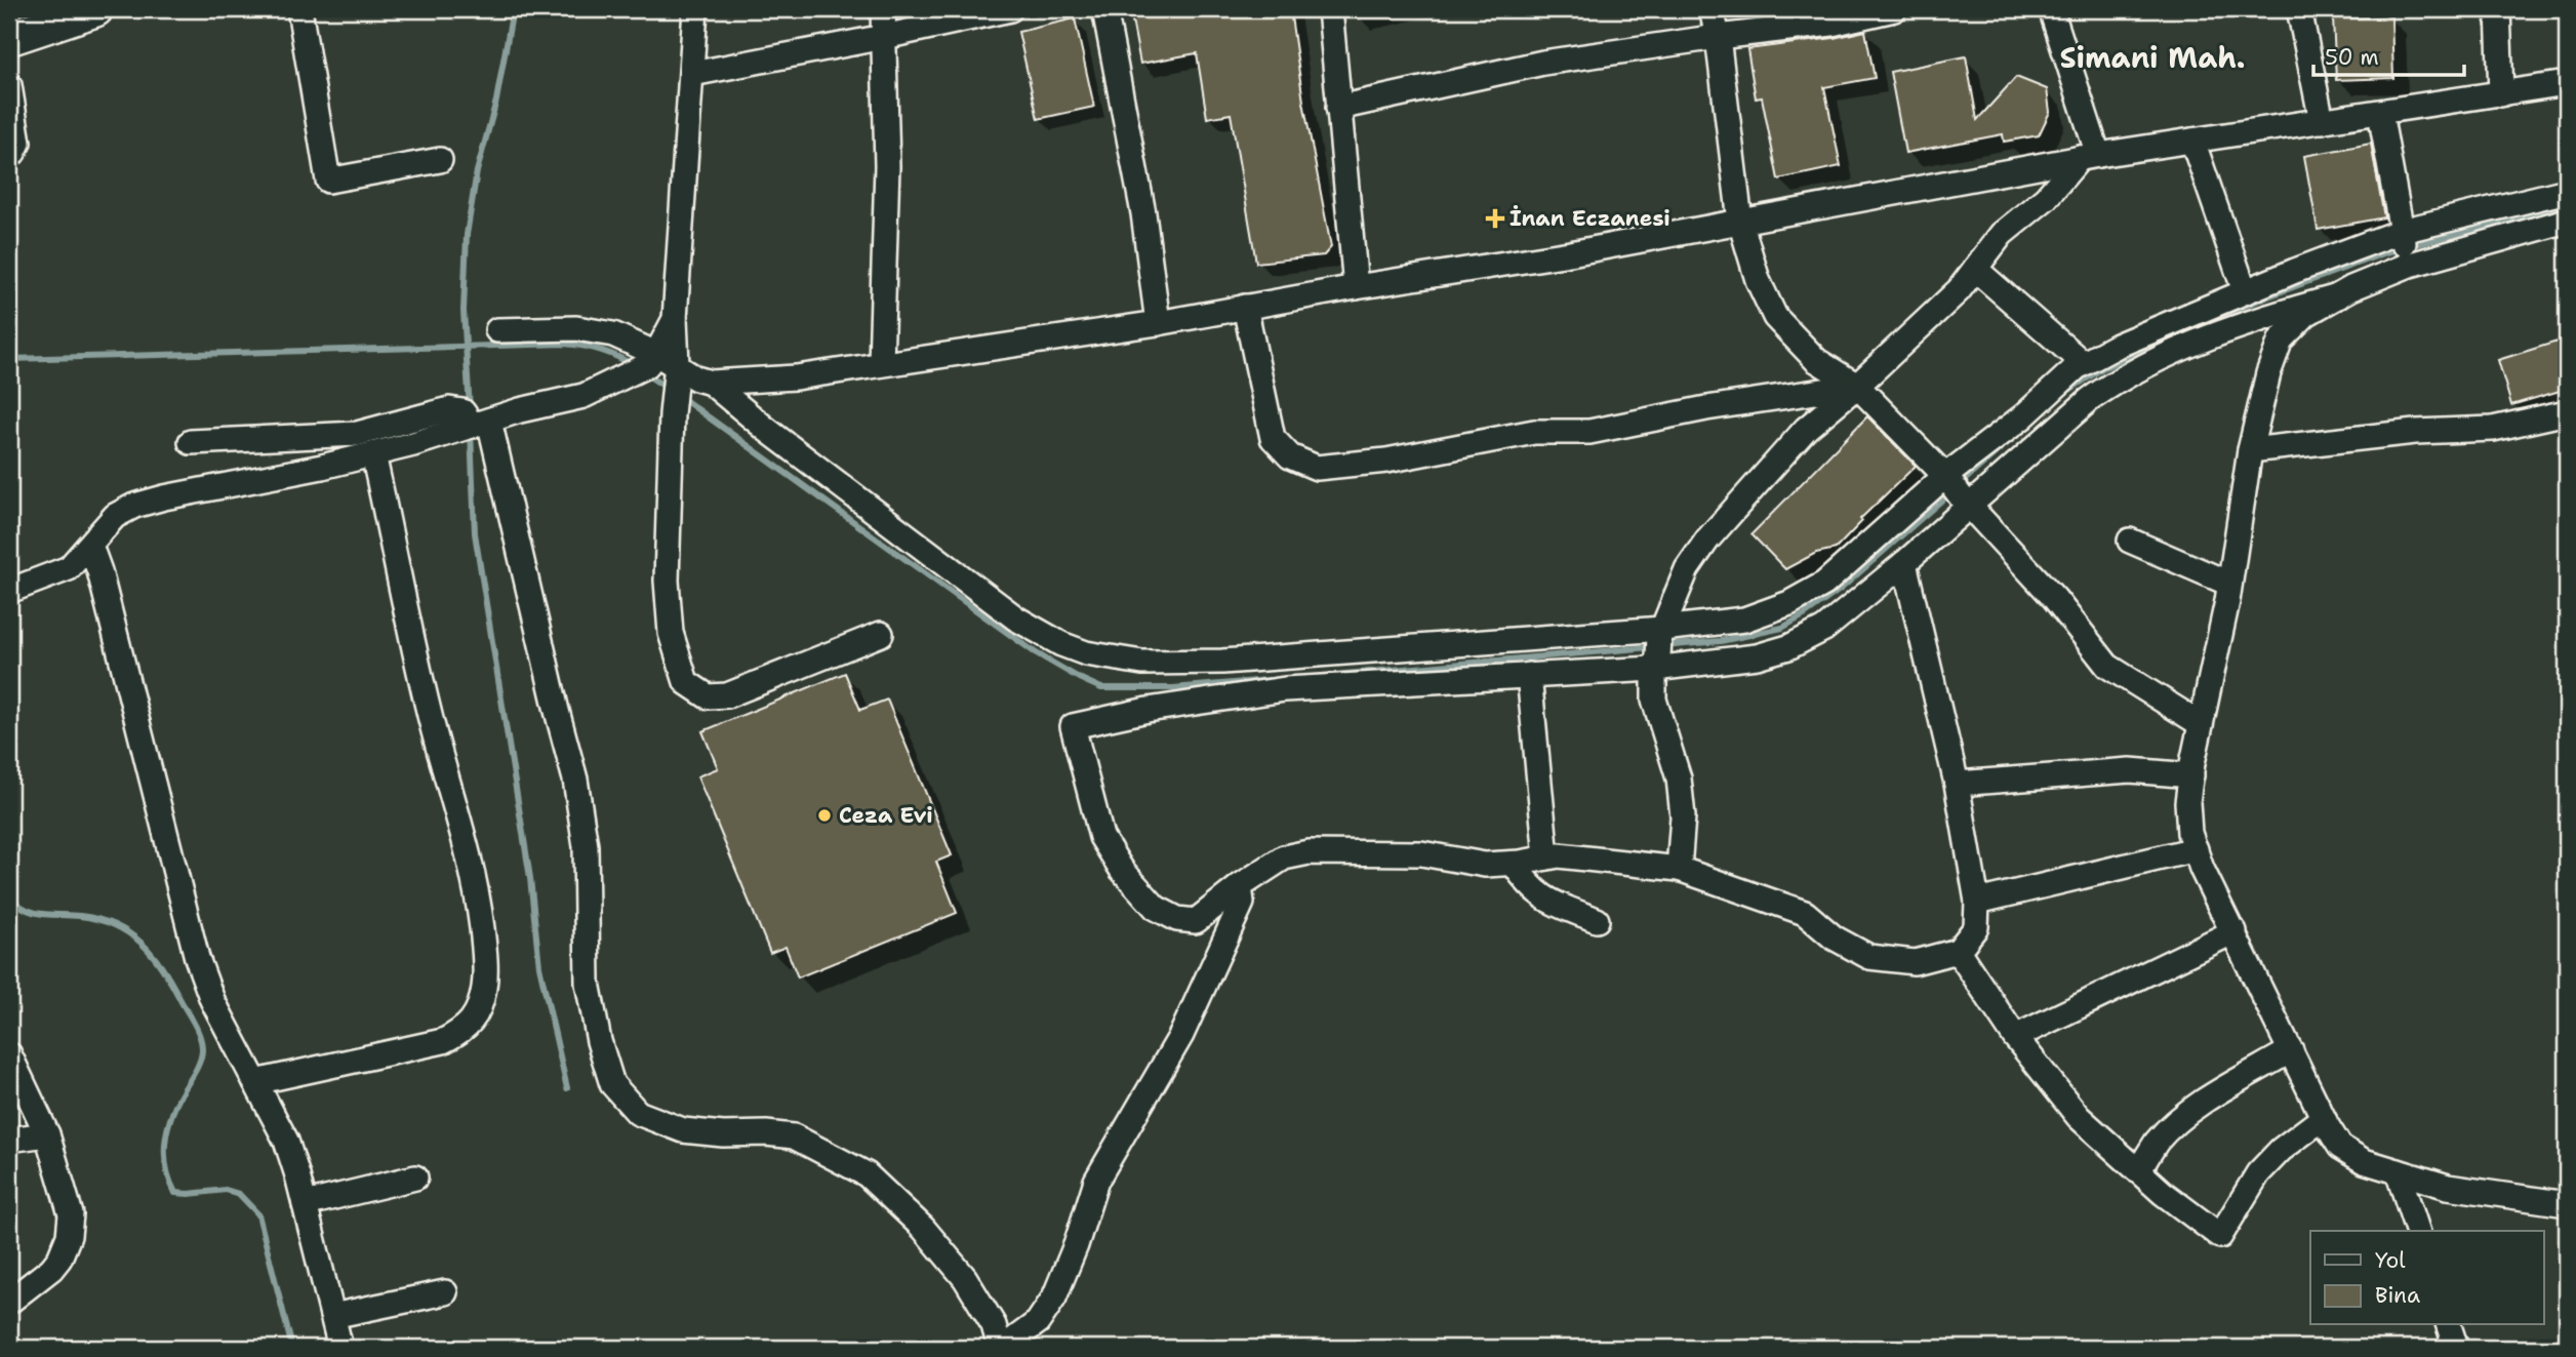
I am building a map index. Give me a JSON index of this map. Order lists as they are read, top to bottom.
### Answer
{
  "districts": ["Simani Mah."],
  "places": {
    "health": ["İnan Eczanesi"],
    "other": ["Ceza Evi"]
  },
  "legend": ["Yol", "Bina"],
  "scale_bar": "50 m"
}
